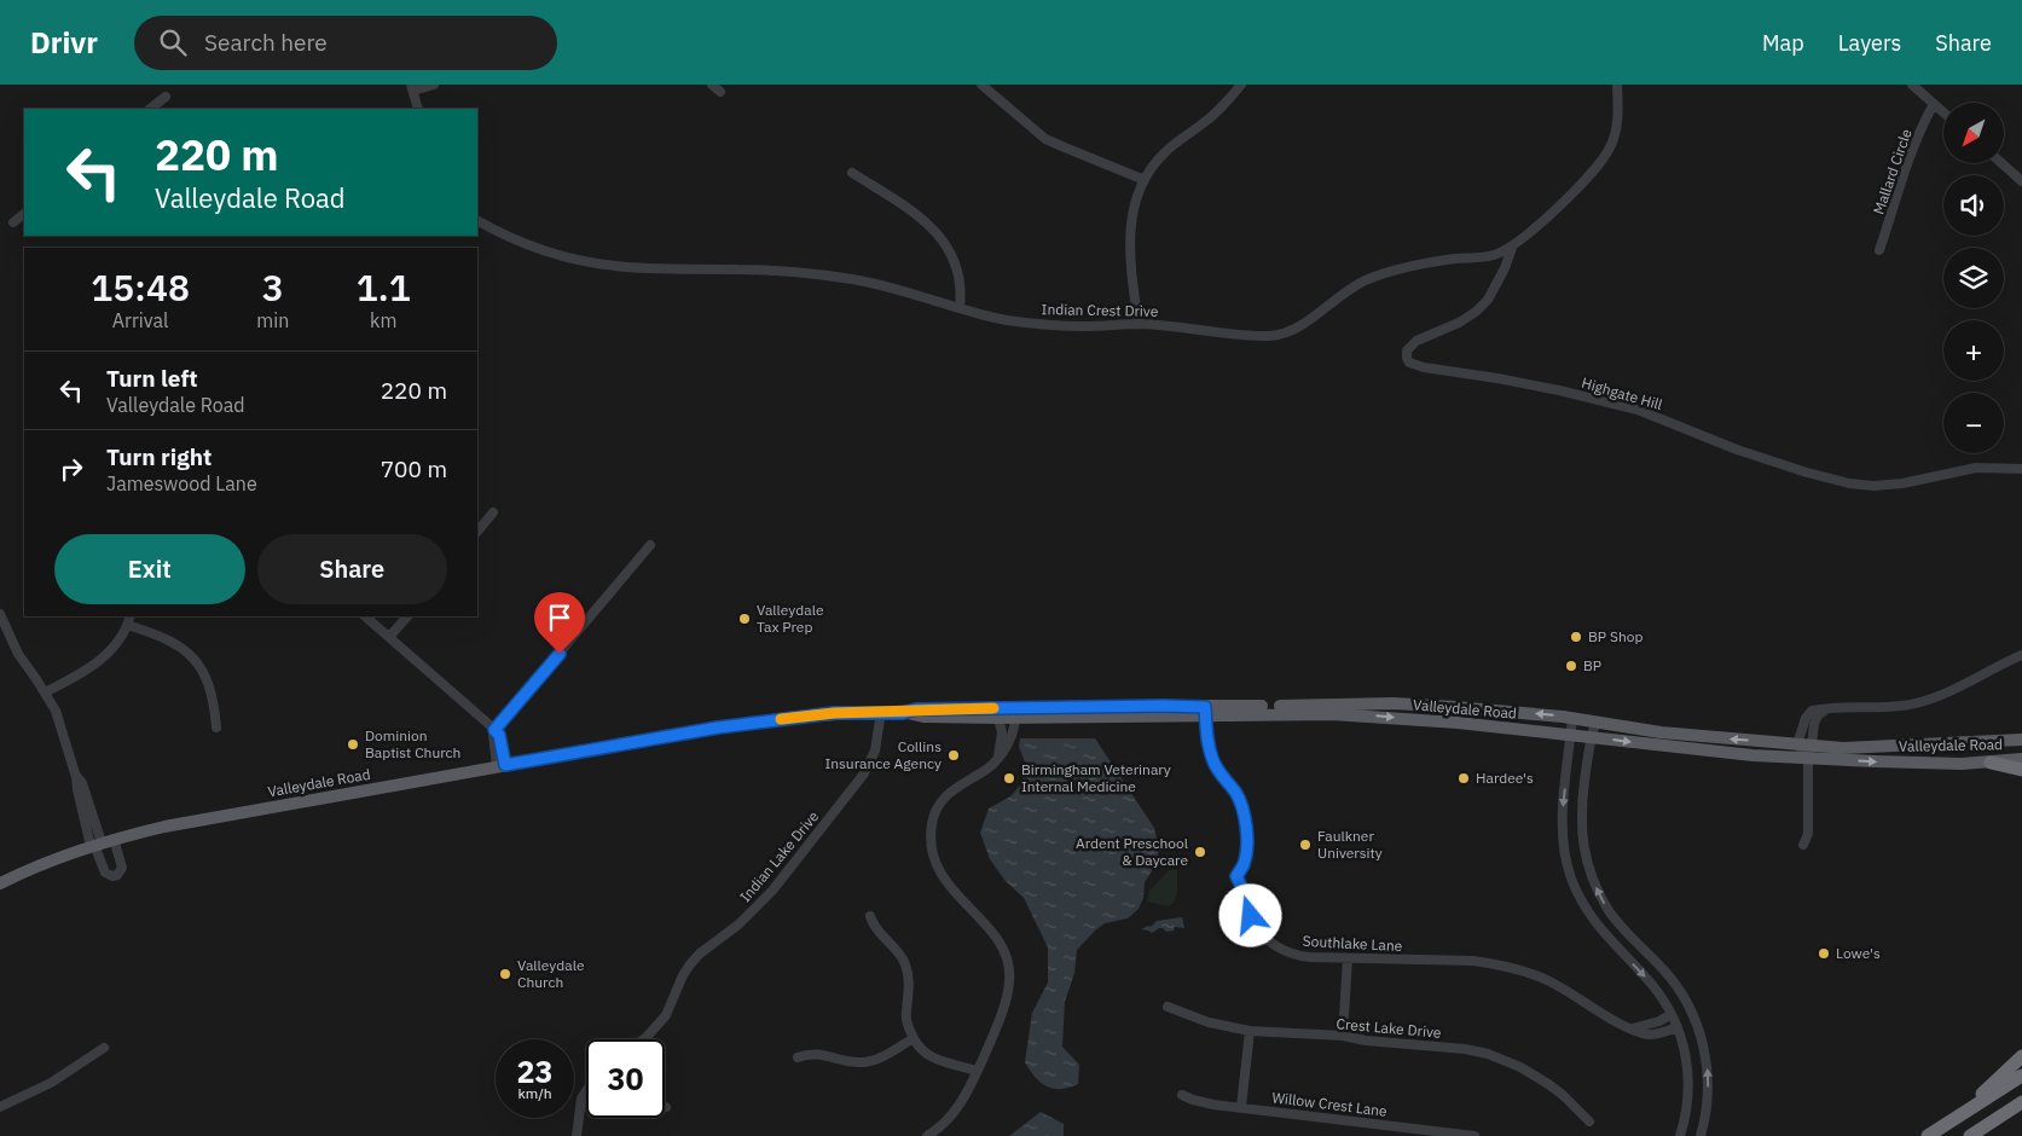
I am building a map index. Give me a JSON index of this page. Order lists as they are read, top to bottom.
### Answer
{
  "streets": {
    "main road": ["Valleydale Road"],
    "street": [
      "Mallard Circle",
      "Indian Crest Drive",
      "Highgate Hill",
      "Indian Lake Drive",
      "Southlake Lane",
      "Crest Lake Drive",
      "Willow Crest Lane"
    ]
  },
  "crossings": [
    ["Indian Crest Drive", "Highgate Hill"],
    ["Valleydale Road", "Indian Lake Drive"],
    ["Valleydale Road", "Southlake Lane"]
  ],
  "places": [
    "Valleydale Tax Prep",
    "BP Shop",
    "BP",
    "Dominion Baptist Church",
    "Collins Insurance Agency",
    "Birmingham Veterinary Internal Medicine",
    "Hardee's",
    "Faulkner University",
    "Ardent Preschool & Daycare",
    "Lowe's",
    "Valleydale Church"
  ],
  "north": "bottom left",
  "page": {
    "header": "Drivr",
    "search": "Search here",
    "nav": ["Map", "Layers", "Share"],
    "map_buttons": ["+", "−"],
    "turn": ["220 m", "Valleydale Road"],
    "eta": [
      "15:48",
      "Arrival",
      "3",
      "min",
      "1.1",
      "km"
    ],
    "list": [
      {
        "name": "Turn left",
        "note": "Valleydale Road",
        "value": "220 m"
      },
      {
        "name": "Turn right",
        "note": "Jameswood Lane",
        "value": "700 m"
      }
    ],
    "buttons": ["Exit", "Share"],
    "speed": "23 km/h",
    "limit": "30"
  }
}
